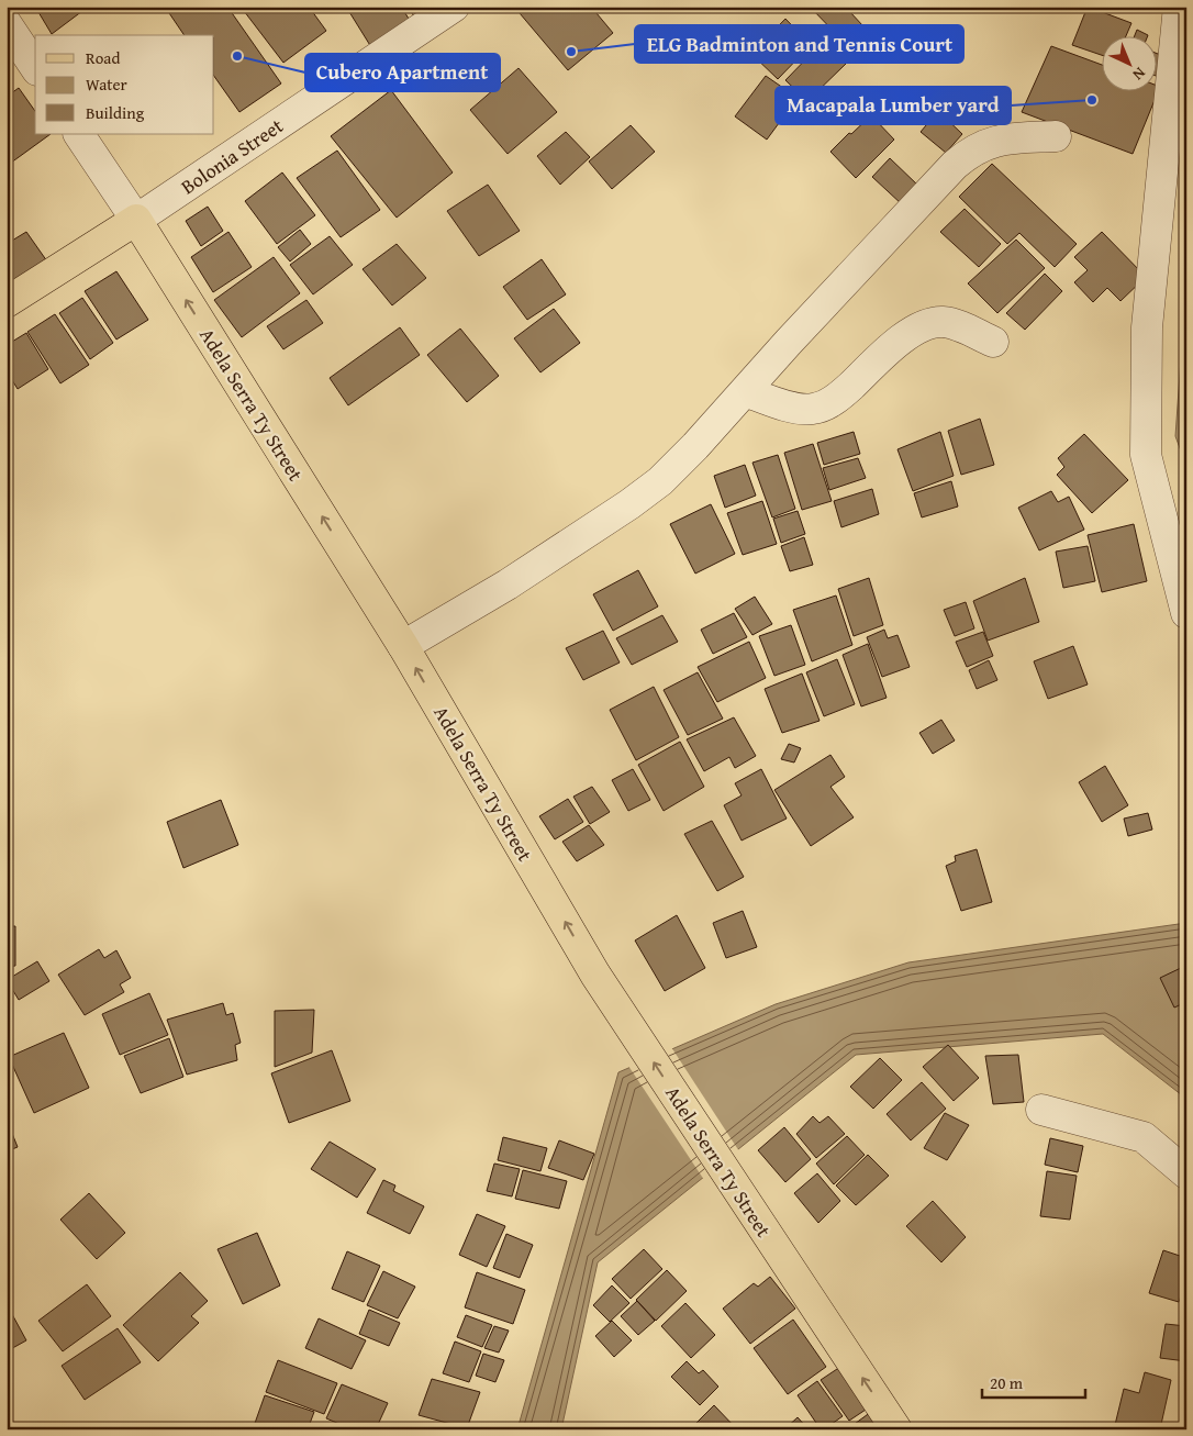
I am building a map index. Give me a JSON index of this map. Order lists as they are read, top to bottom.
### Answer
{
  "streets": {
    "main road": ["Bolonia Street", "Adela Serra Ty Street"]
  },
  "crossings": [
    ["Bolonia Street", "Adela Serra Ty Street"]
  ],
  "one_way": ["Adela Serra Ty Street"],
  "places": ["ELG Badminton and Tennis Court", "Cubero Apartment", "Macapala Lumber yard"],
  "legend": ["Road", "Water", "Building"],
  "scale_bar": "20 m",
  "north": "bottom right"
}
